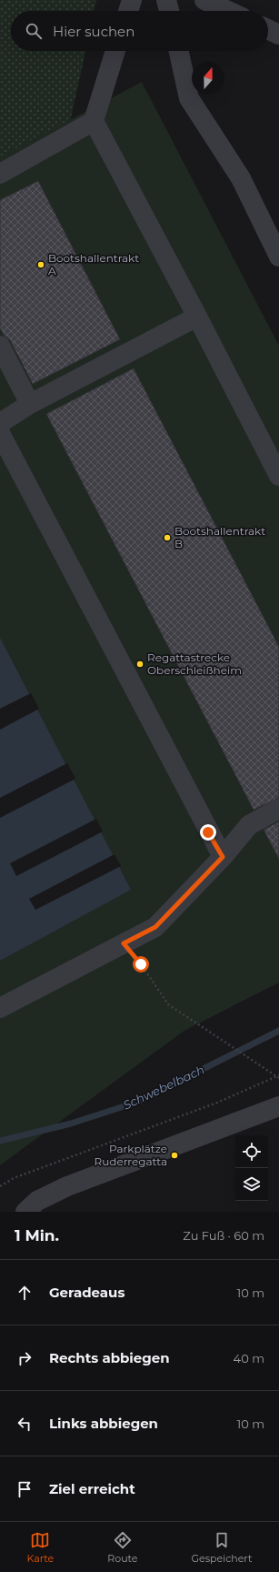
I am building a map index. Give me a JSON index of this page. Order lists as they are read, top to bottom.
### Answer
{
  "water": ["Schwebelbach"],
  "places": [
    "Bootshallentrakt A",
    "Bootshallentrakt B",
    "Regattastrecke Oberschleißheim",
    "Parkplätze Ruderregatta"
  ],
  "north": "top",
  "page": {
    "search": "Hier suchen",
    "heading": ["1 Min.", "Zu Fuß · 60 m"],
    "list": [
      ["Geradeaus", "10 m"],
      ["Rechts abbiegen", "40 m"],
      ["Links abbiegen", "10 m"],
      "Ziel erreicht"
    ],
    "nav": ["Karte", "Route", "Gespeichert"]
  }
}
